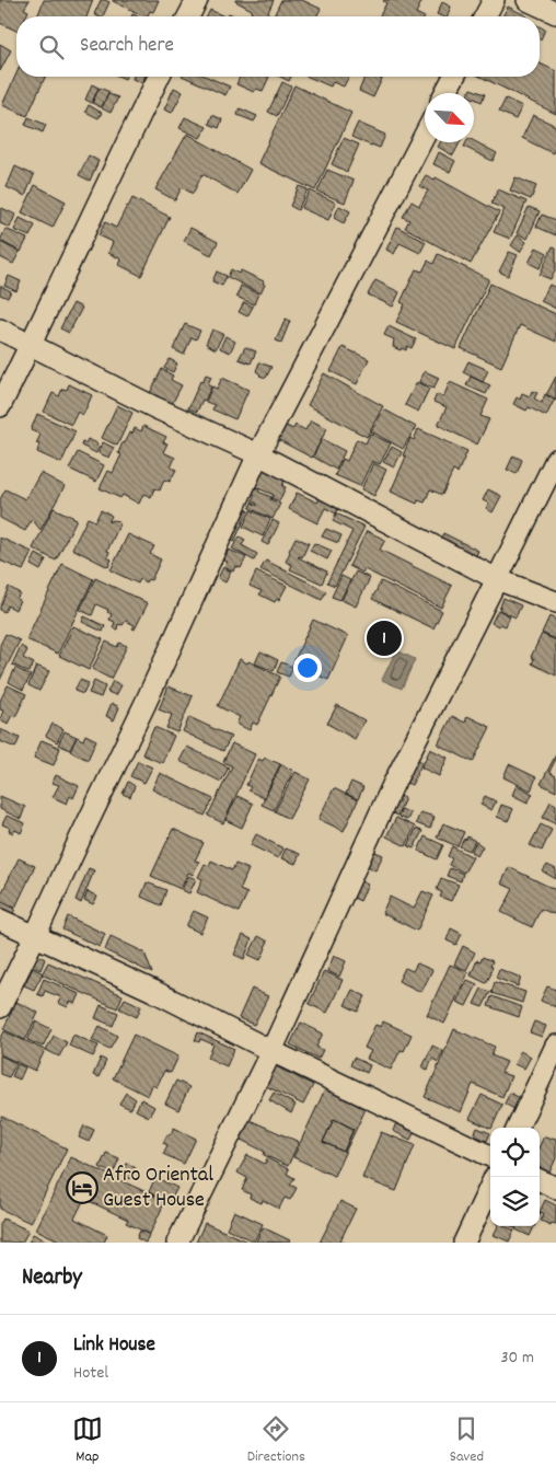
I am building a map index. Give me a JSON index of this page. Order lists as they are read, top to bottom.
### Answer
{
  "places": {
    "hotel": ["Afro Oriental Guest House"]
  },
  "north": "bottom right",
  "page": {
    "search": "Search here",
    "pins": "1",
    "heading": "Nearby",
    "list": [
      {
        "mark": "1",
        "name": "Link House",
        "note": "Hotel",
        "value": "30 m"
      }
    ],
    "nav": ["Map", "Directions", "Saved"]
  }
}
